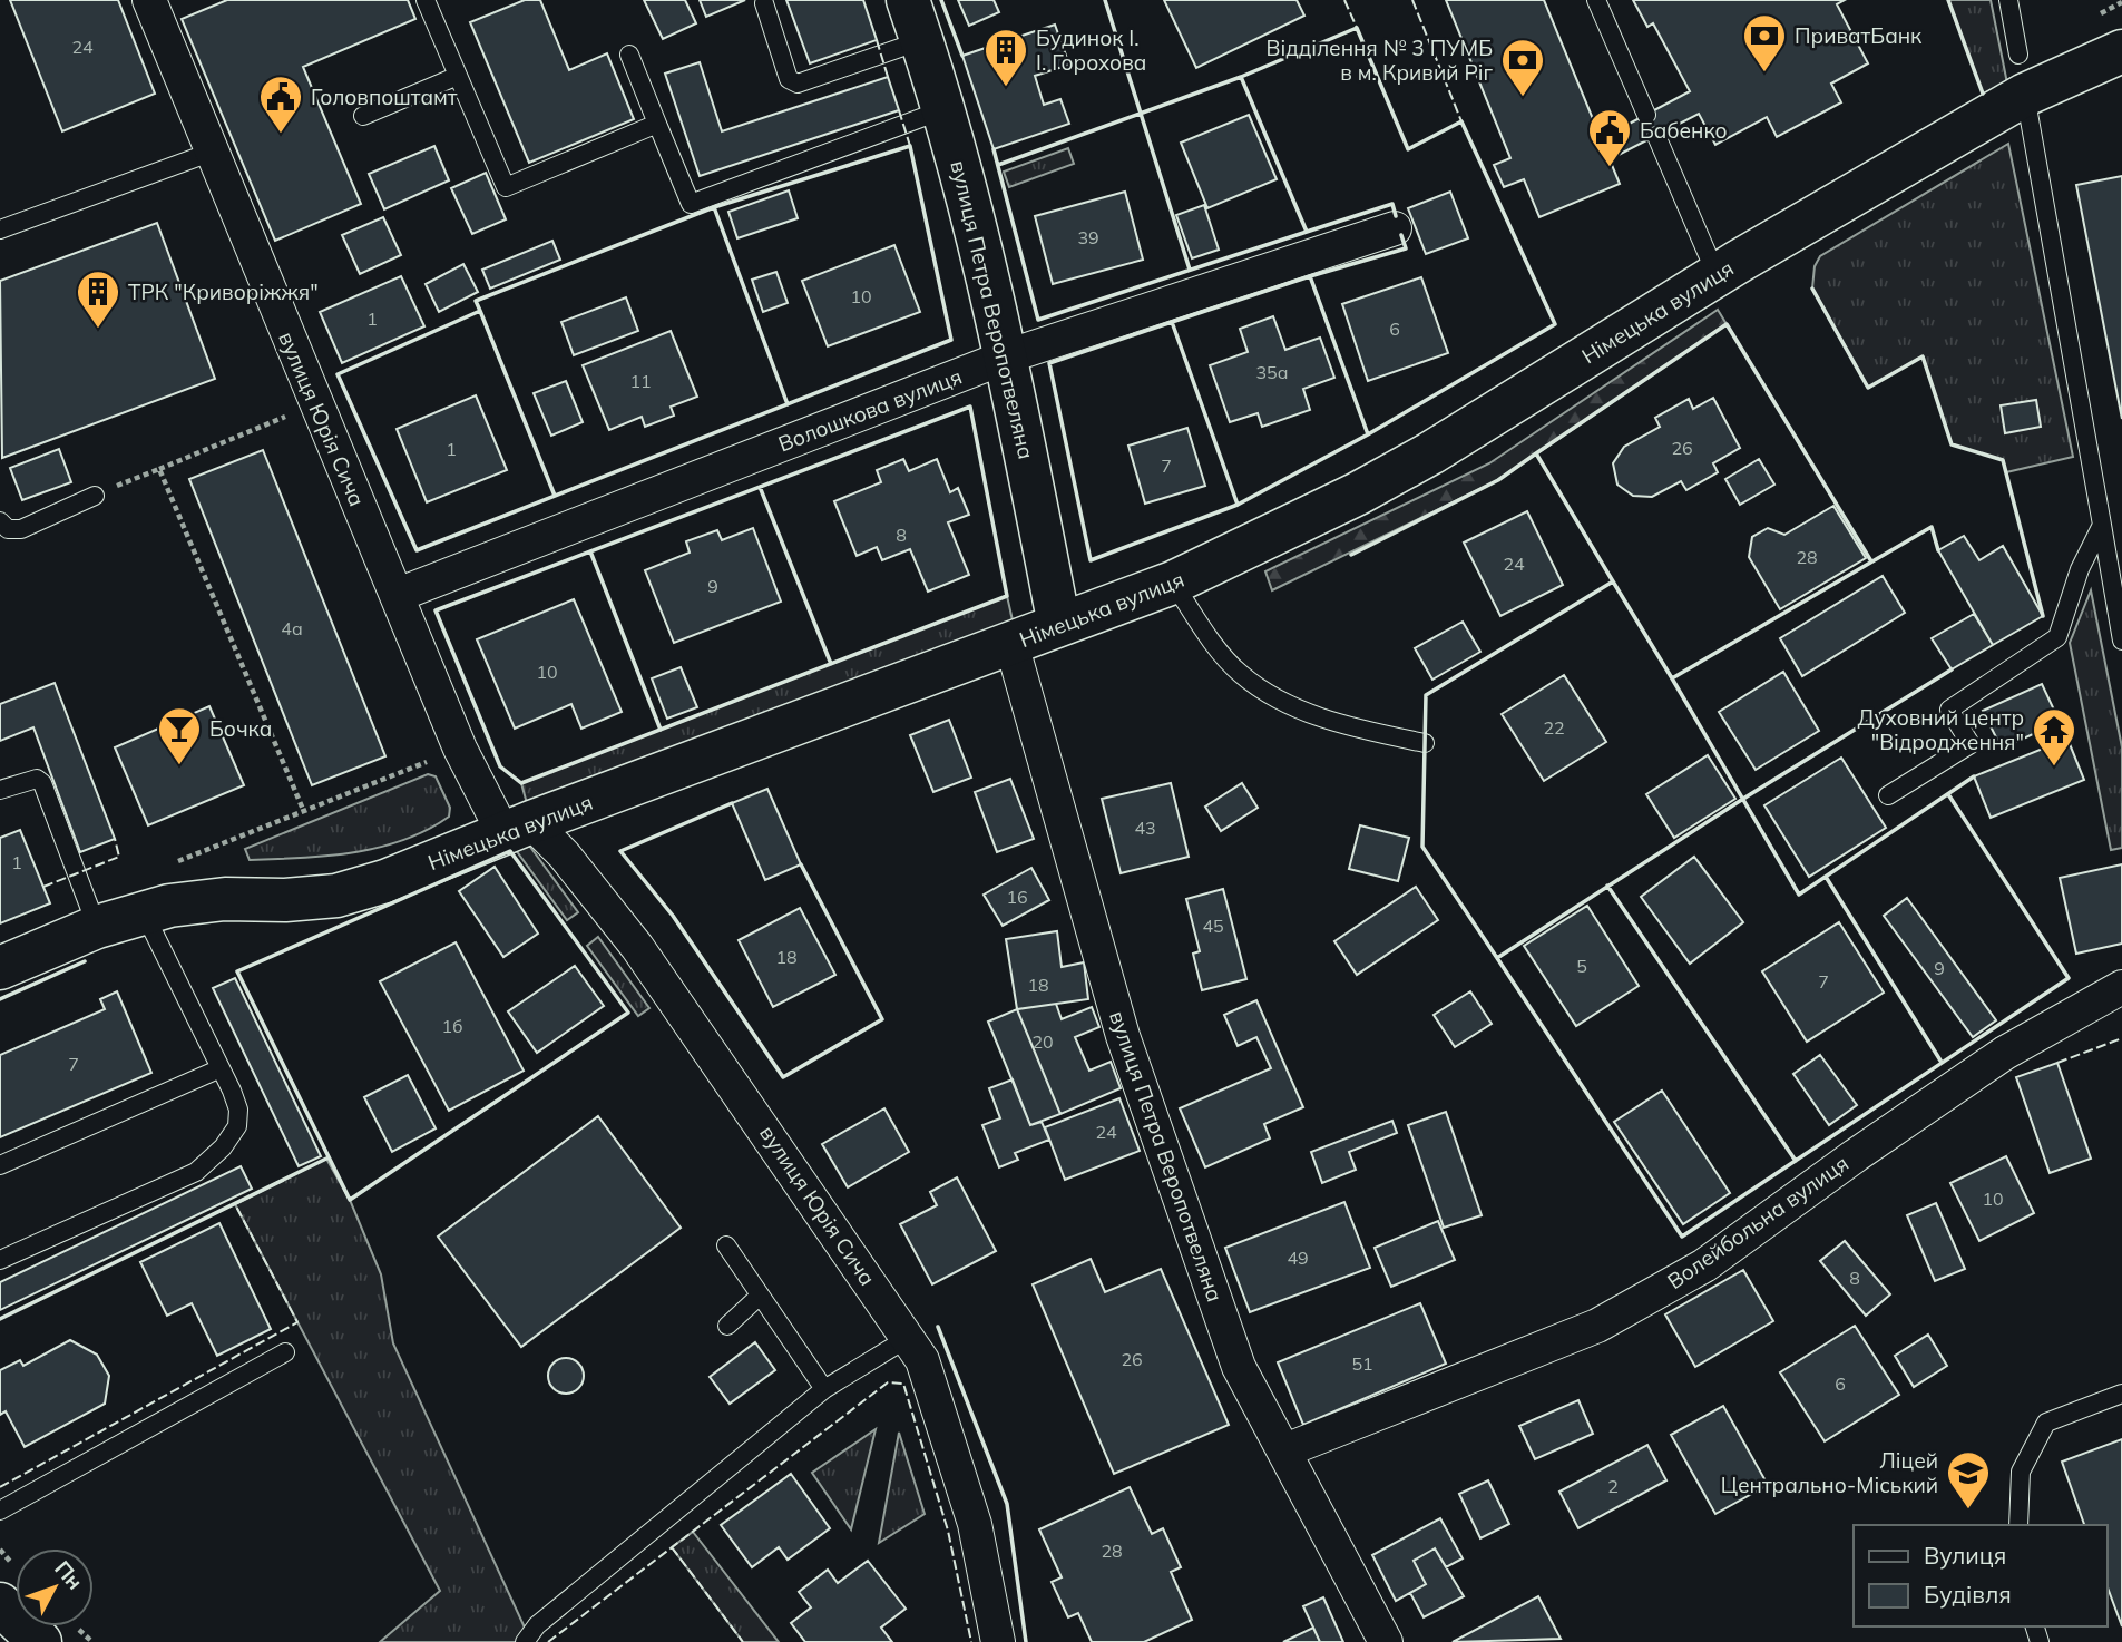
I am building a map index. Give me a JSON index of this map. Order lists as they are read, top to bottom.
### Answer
{
  "streets": {
    "street": [
      "вулиця Петра Веропотвеляна",
      "Німецька вулиця",
      "Волошкова вулиця",
      "вулиця Юрія Сича",
      "Волейбольна вулиця"
    ]
  },
  "crossings": [
    ["вулиця Петра Веропотвеляна", "Німецька вулиця"],
    ["вулиця Петра Веропотвеляна", "Волошкова вулиця"],
    ["вулиця Петра Веропотвеляна", "Волейбольна вулиця"],
    ["Німецька вулиця", "вулиця Юрія Сича"],
    ["Волошкова вулиця", "вулиця Юрія Сича"]
  ],
  "places": {
    "bank": ["ПриватБанк", "Відділення № 3 ПУМБ в м. Кривий Ріг"],
    "building": ["Будинок І. І. Горохова", "ТРК \"Криворіжжя\""],
    "public building": ["Головпоштамт", "Бабенко"],
    "bar": ["Бочка"],
    "temple": ["Духовний центр \"Відродження\""],
    "school or university": ["Ліцей Центрально-Міський"]
  },
  "house_numbers": [
    "24",
    "39",
    "10",
    "1",
    "6",
    "35а",
    "11",
    "26",
    "1",
    "7",
    "8",
    "28",
    "24",
    "9",
    "4а",
    "10",
    "22",
    "43",
    "1",
    "16",
    "45",
    "18",
    "5",
    "9",
    "7",
    "18",
    "1б",
    "20",
    "7",
    "24",
    "10",
    "49",
    "8",
    "26",
    "51",
    "6",
    "2",
    "28"
  ],
  "legend": ["Вулиця", "Будівля"],
  "north": "top right"
}
